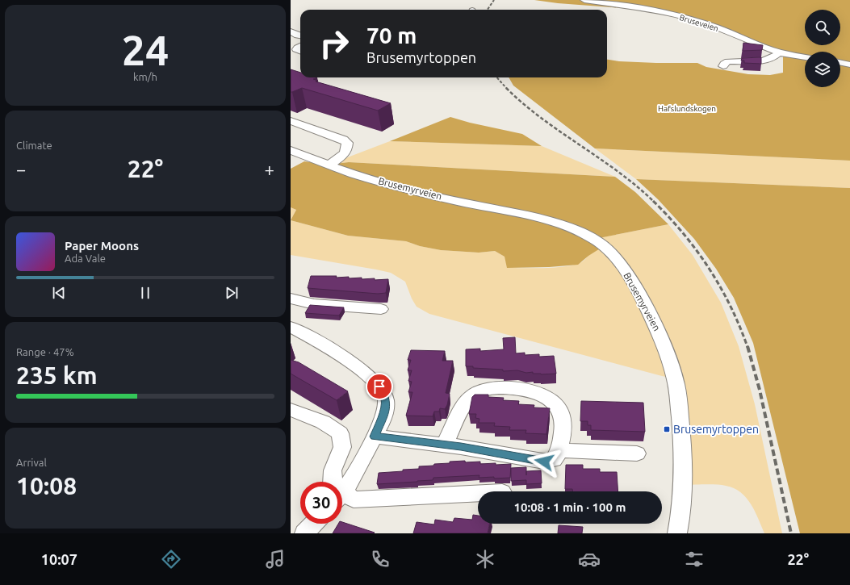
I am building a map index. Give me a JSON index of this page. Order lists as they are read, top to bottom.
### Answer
{
  "streets": {
    "street": ["Bruseveien", "Brusemyrveien"]
  },
  "parks": ["Hafslundskogen"],
  "places": {
    "transit": ["Brusemyrtoppen"]
  },
  "page": {
    "tile": [
      ["24", "km/h"],
      "Climate",
      ["Range · 47%", "235 km"],
      ["Arrival", "10:08"]
    ],
    "turn": ["70 m", "Brusemyrtoppen"],
    "heat": ["−", "22°", "+"],
    "song": ["Paper Moons", "Ada Vale"],
    "limit": "30",
    "trip": "10:08 · 1 min · 100 m",
    "tabs": ["10:07", "22°"]
  }
}
